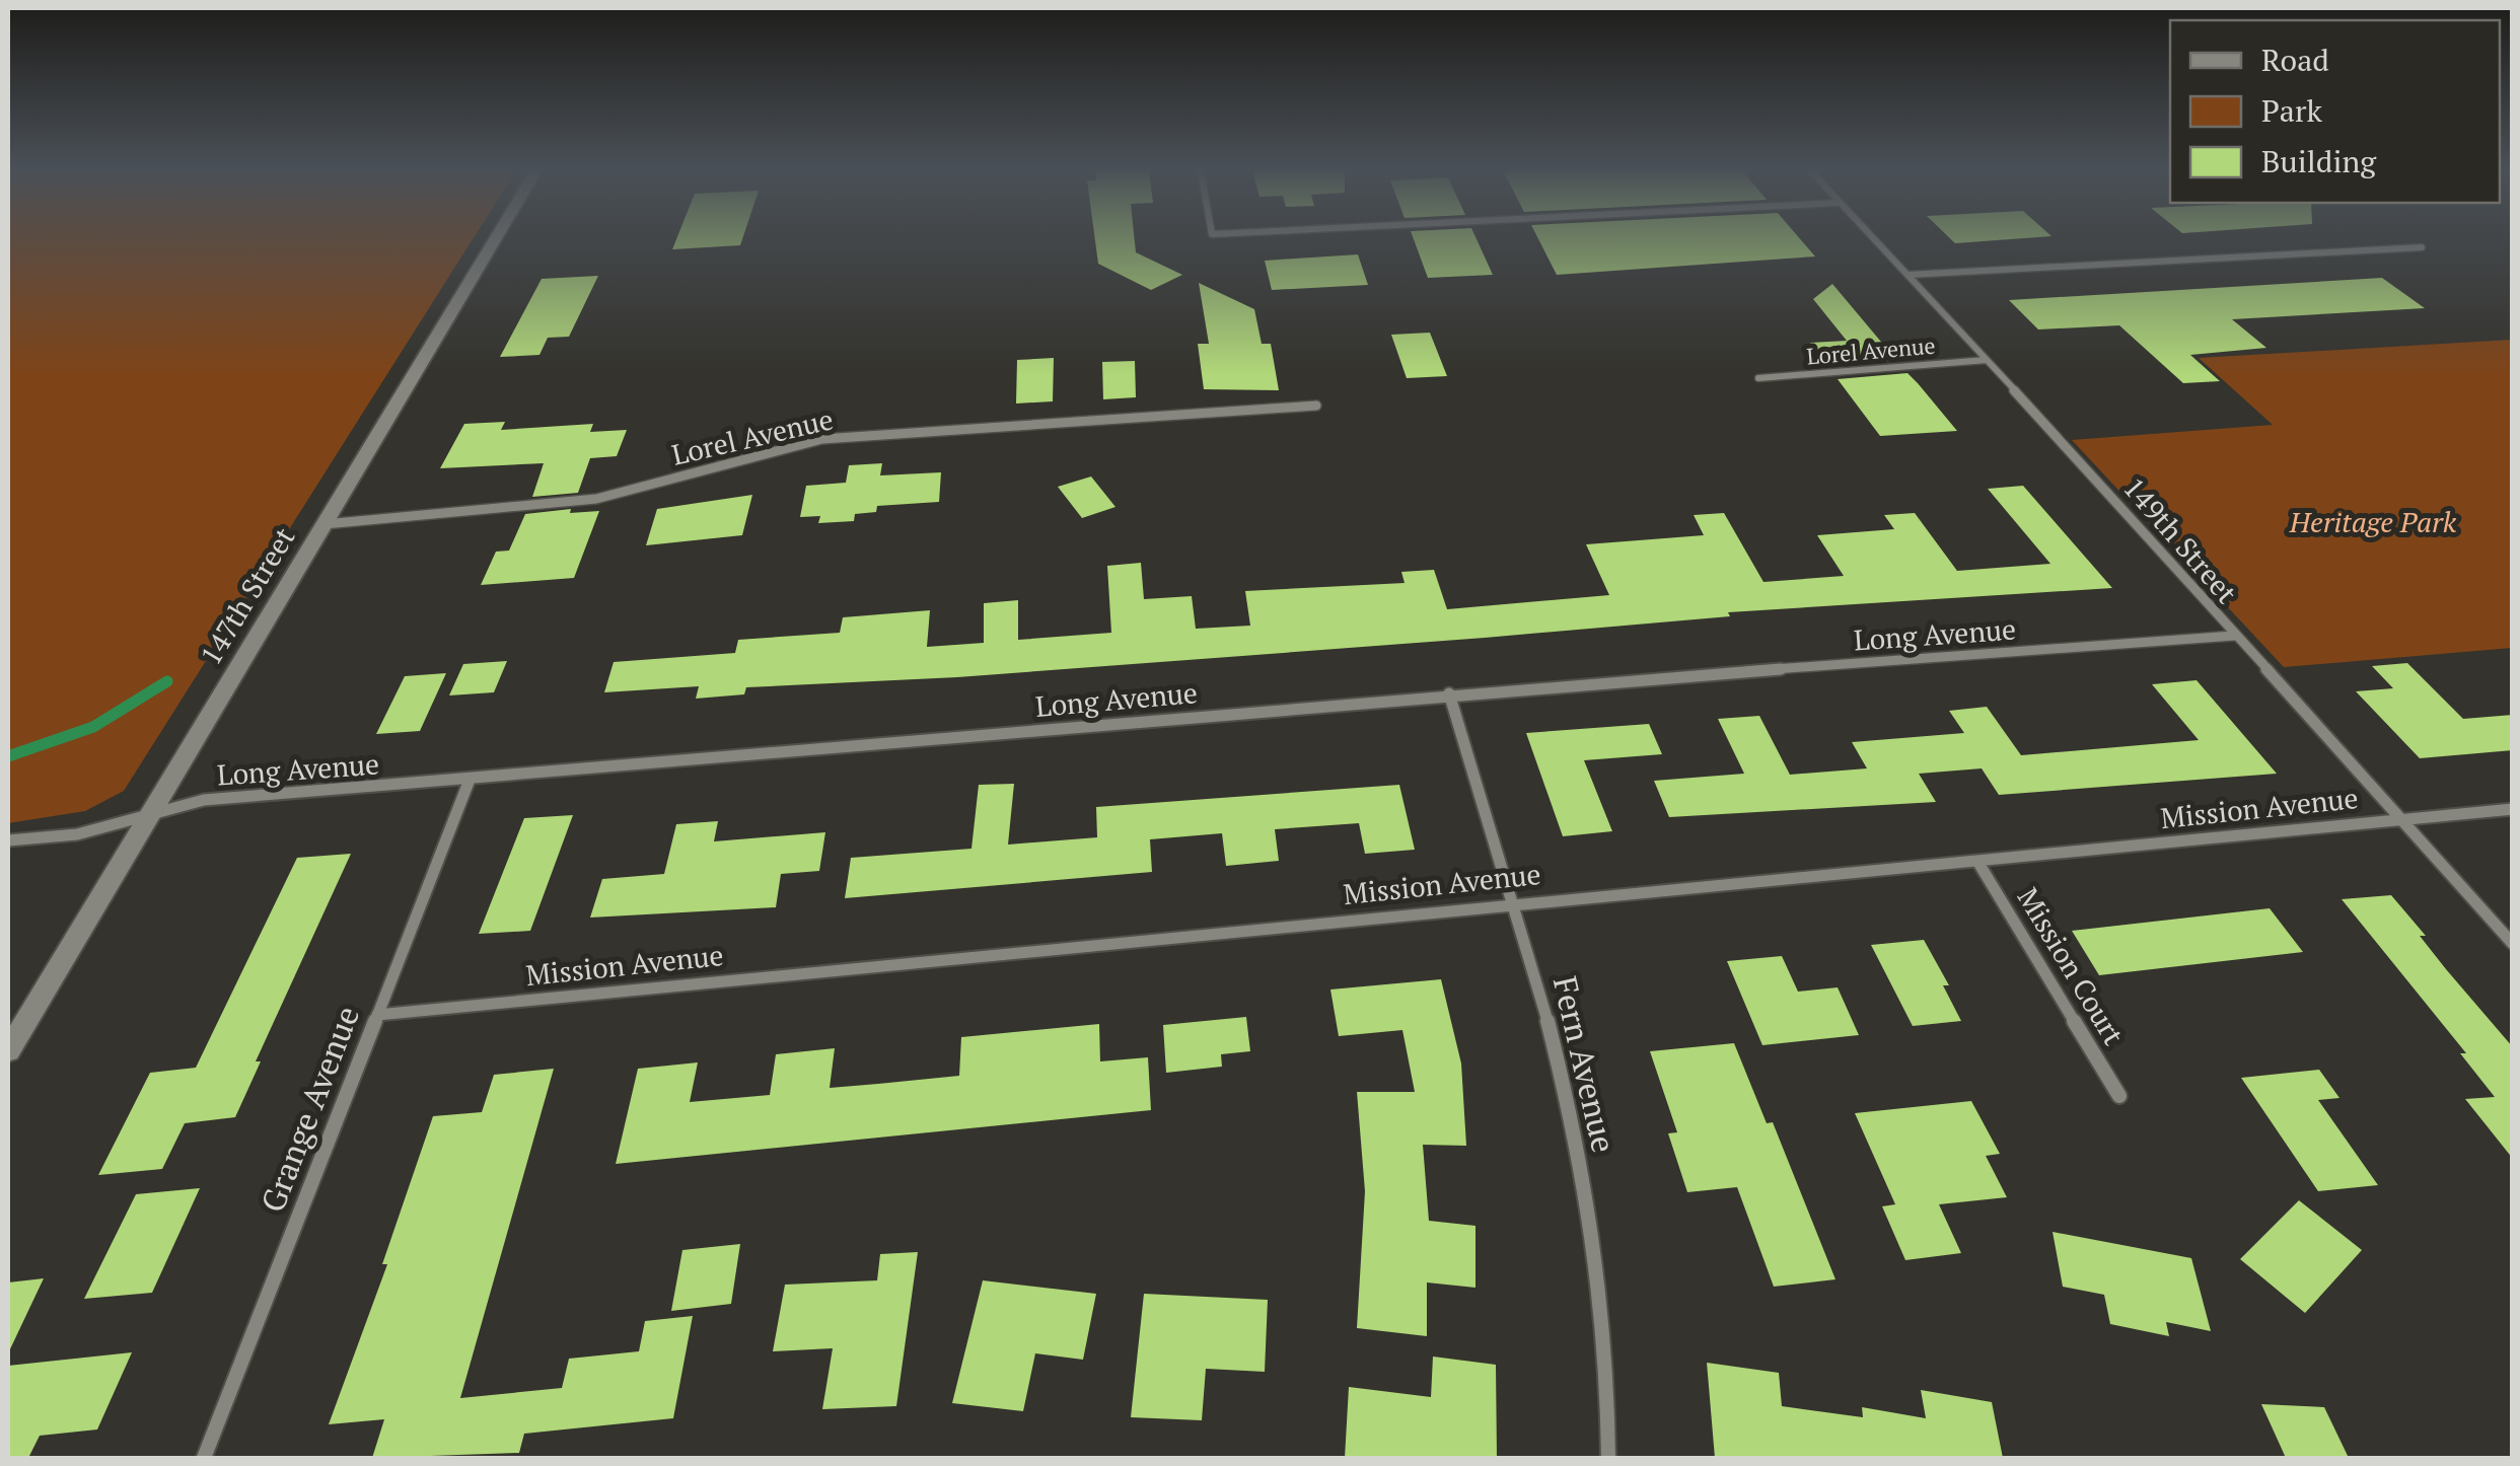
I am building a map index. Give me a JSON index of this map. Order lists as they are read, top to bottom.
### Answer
{
  "streets": {
    "main road": ["147th Street"],
    "street": [
      "Lorel Avenue",
      "149th Street",
      "Long Avenue",
      "Mission Avenue",
      "Mission Court",
      "Fern Avenue",
      "Grange Avenue"
    ]
  },
  "crossings": [
    ["Lorel Avenue", "149th Street"],
    ["Lorel Avenue", "147th Street"],
    ["149th Street", "Long Avenue"],
    ["149th Street", "Mission Avenue"],
    ["147th Street", "Long Avenue"],
    ["Long Avenue", "Fern Avenue"],
    ["Long Avenue", "Grange Avenue"],
    ["Mission Avenue", "Mission Court"],
    ["Mission Avenue", "Fern Avenue"],
    ["Mission Avenue", "Grange Avenue"]
  ],
  "parks": ["Heritage Park"],
  "legend": ["Road", "Park", "Building"]
}
